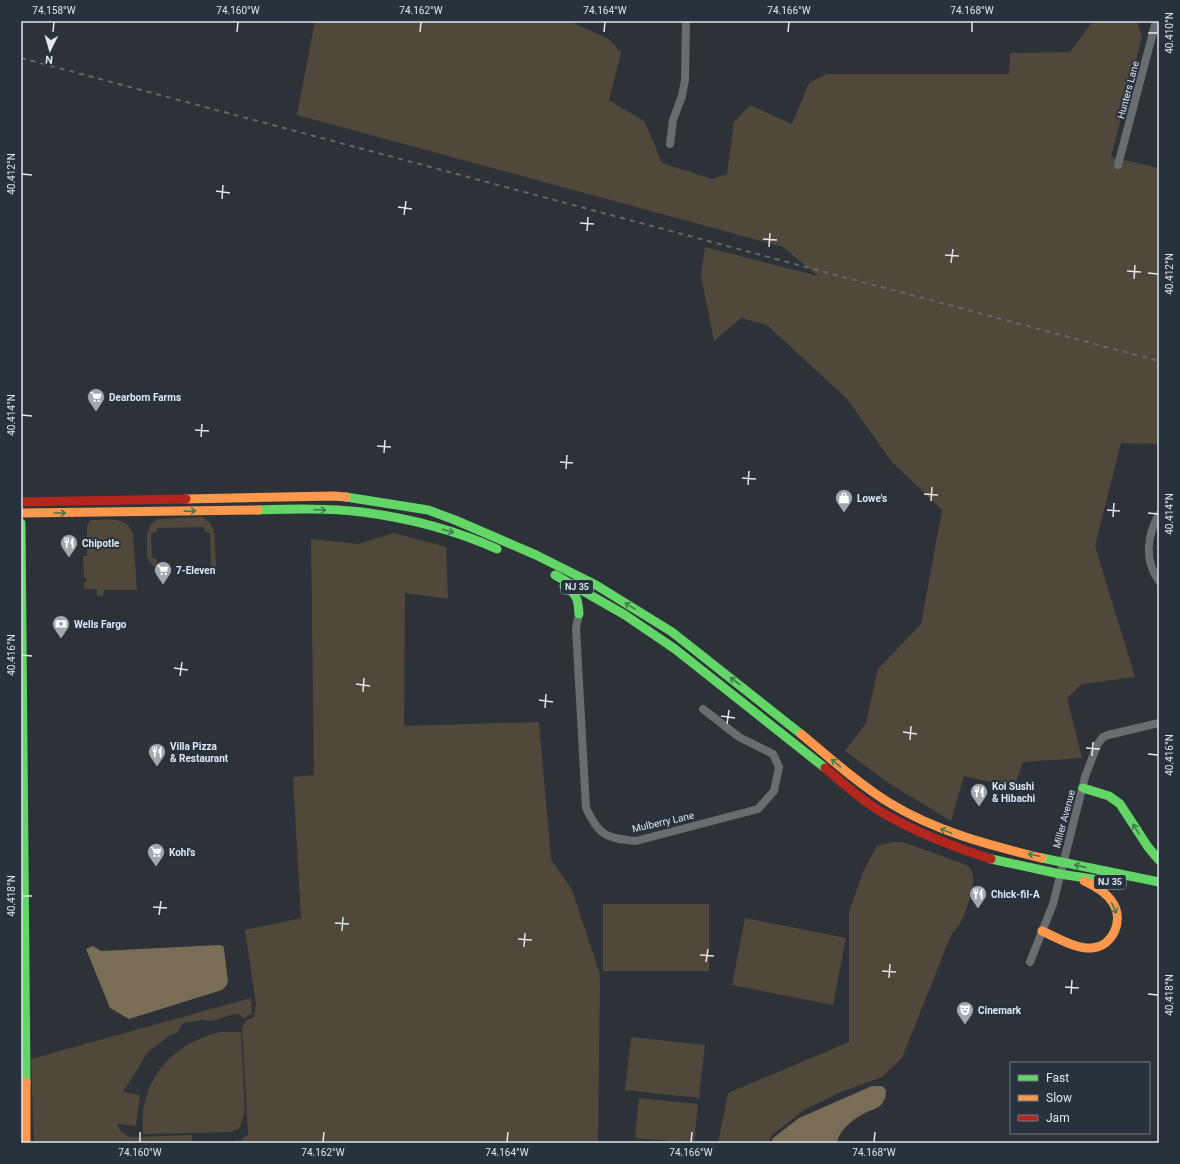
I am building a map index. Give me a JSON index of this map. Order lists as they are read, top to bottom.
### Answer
{
  "streets": {
    "main road": ["NJ 35"],
    "street": ["Hunters Lane", "Miller Avenue", "Mulberry Lane"]
  },
  "crossings": [
    ["NJ 35", "Miller Avenue"]
  ],
  "places": {
    "supermarket": ["Dearborn Farms", "7-Eleven", "Kohl's"],
    "shop": ["Lowe's"],
    "restaurant": [
      "Chipotle",
      "Villa Pizza & Restaurant",
      "Koi Sushi & Hibachi",
      "Chick-fil-A"
    ],
    "bank": ["Wells Fargo"],
    "theatre": ["Cinemark"]
  },
  "legend": ["Fast", "Slow", "Jam"],
  "north": "bottom",
  "coordinates": [
    "74.158°W",
    "74.160°W",
    "74.162°W",
    "74.164°W",
    "74.166°W",
    "74.168°W",
    "40.410°N",
    "40.412°N",
    "40.414°N",
    "40.416°N",
    "40.418°N"
  ]
}
